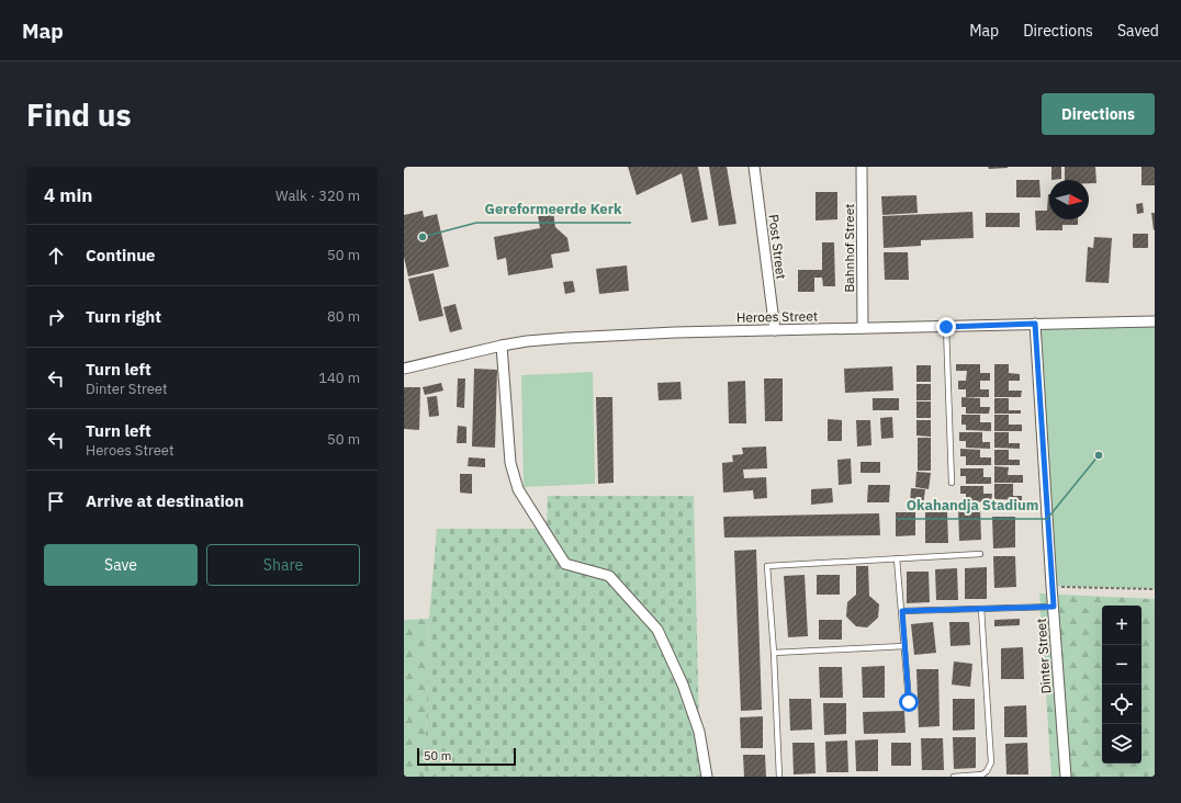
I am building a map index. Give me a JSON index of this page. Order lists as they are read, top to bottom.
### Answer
{
  "streets": {
    "street": [
      "Post Street",
      "Bahnhof Street",
      "Heroes Street",
      "Dinter Street"
    ]
  },
  "crossings": [
    ["Post Street", "Heroes Street"],
    ["Bahnhof Street", "Heroes Street"],
    ["Heroes Street", "Dinter Street"]
  ],
  "places": ["Gereformeerde Kerk", "Okahandja Stadium"],
  "scale_bar": "50 m",
  "north": "right",
  "page": {
    "header": "Map",
    "nav": ["Map", "Directions", "Saved"],
    "buttons": [
      "Directions",
      ["Save", "Share"]
    ],
    "title": "Find us",
    "heading": ["4 min", "Walk · 320 m"],
    "list": [
      ["Continue", "50 m"],
      ["Turn right", "80 m"],
      ["Turn left", "Dinter Street", "140 m"],
      ["Turn left", "Heroes Street", "50 m"],
      "Arrive at destination"
    ],
    "map_buttons": ["+", "−"],
    "scale": "50 m"
  }
}
